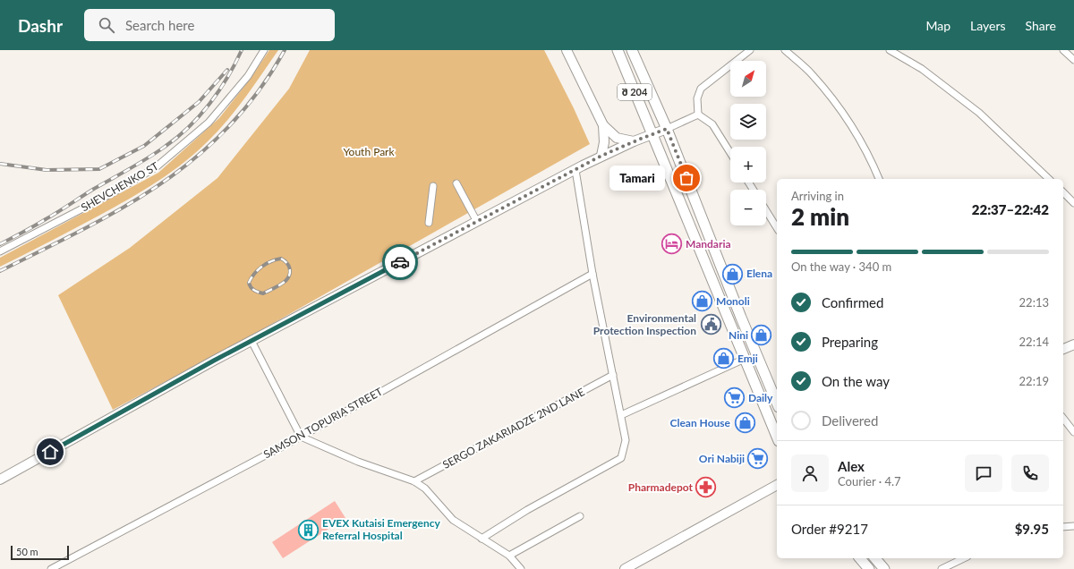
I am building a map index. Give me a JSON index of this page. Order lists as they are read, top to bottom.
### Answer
{
  "streets": {
    "main road": ["შ 204"],
    "street": ["SHEVCHENKO ST", "SAMSON TOPURIA STREET", "SERGO ZAKARIADZE 2ND LANE"]
  },
  "parks": ["Youth Park"],
  "places": {
    "other": ["Tamari"],
    "hotel": ["Mandaria"],
    "shop": [
      "Elena",
      "Monoli",
      "Nini",
      "Emji",
      "Clean House"
    ],
    "public building": ["Environmental Protection Inspection"],
    "supermarket": ["Daily", "Ori Nabiji"],
    "pharmacy": ["Pharmadepot"],
    "building": ["EVEX Kutaisi Emergency Referral Hospital"]
  },
  "scale_bar": "50 m",
  "north": "top right",
  "page": {
    "header": "Dashr",
    "search": "Search here",
    "nav": ["Map", "Layers", "Share"],
    "map_buttons": ["+", "−"],
    "bubble": "Tamari",
    "heading": ["2 min", "Arriving in", "22:37–22:42"],
    "panel": [
      "Alex",
      "Courier · 4.7",
      "Order #9217",
      "$9.95"
    ],
    "bar": "On the way · 340 m",
    "list": [
      ["Confirmed", "22:13"],
      ["Preparing", "22:14"],
      ["On the way", "22:19"],
      "Delivered"
    ],
    "scale": "50 m"
  }
}
